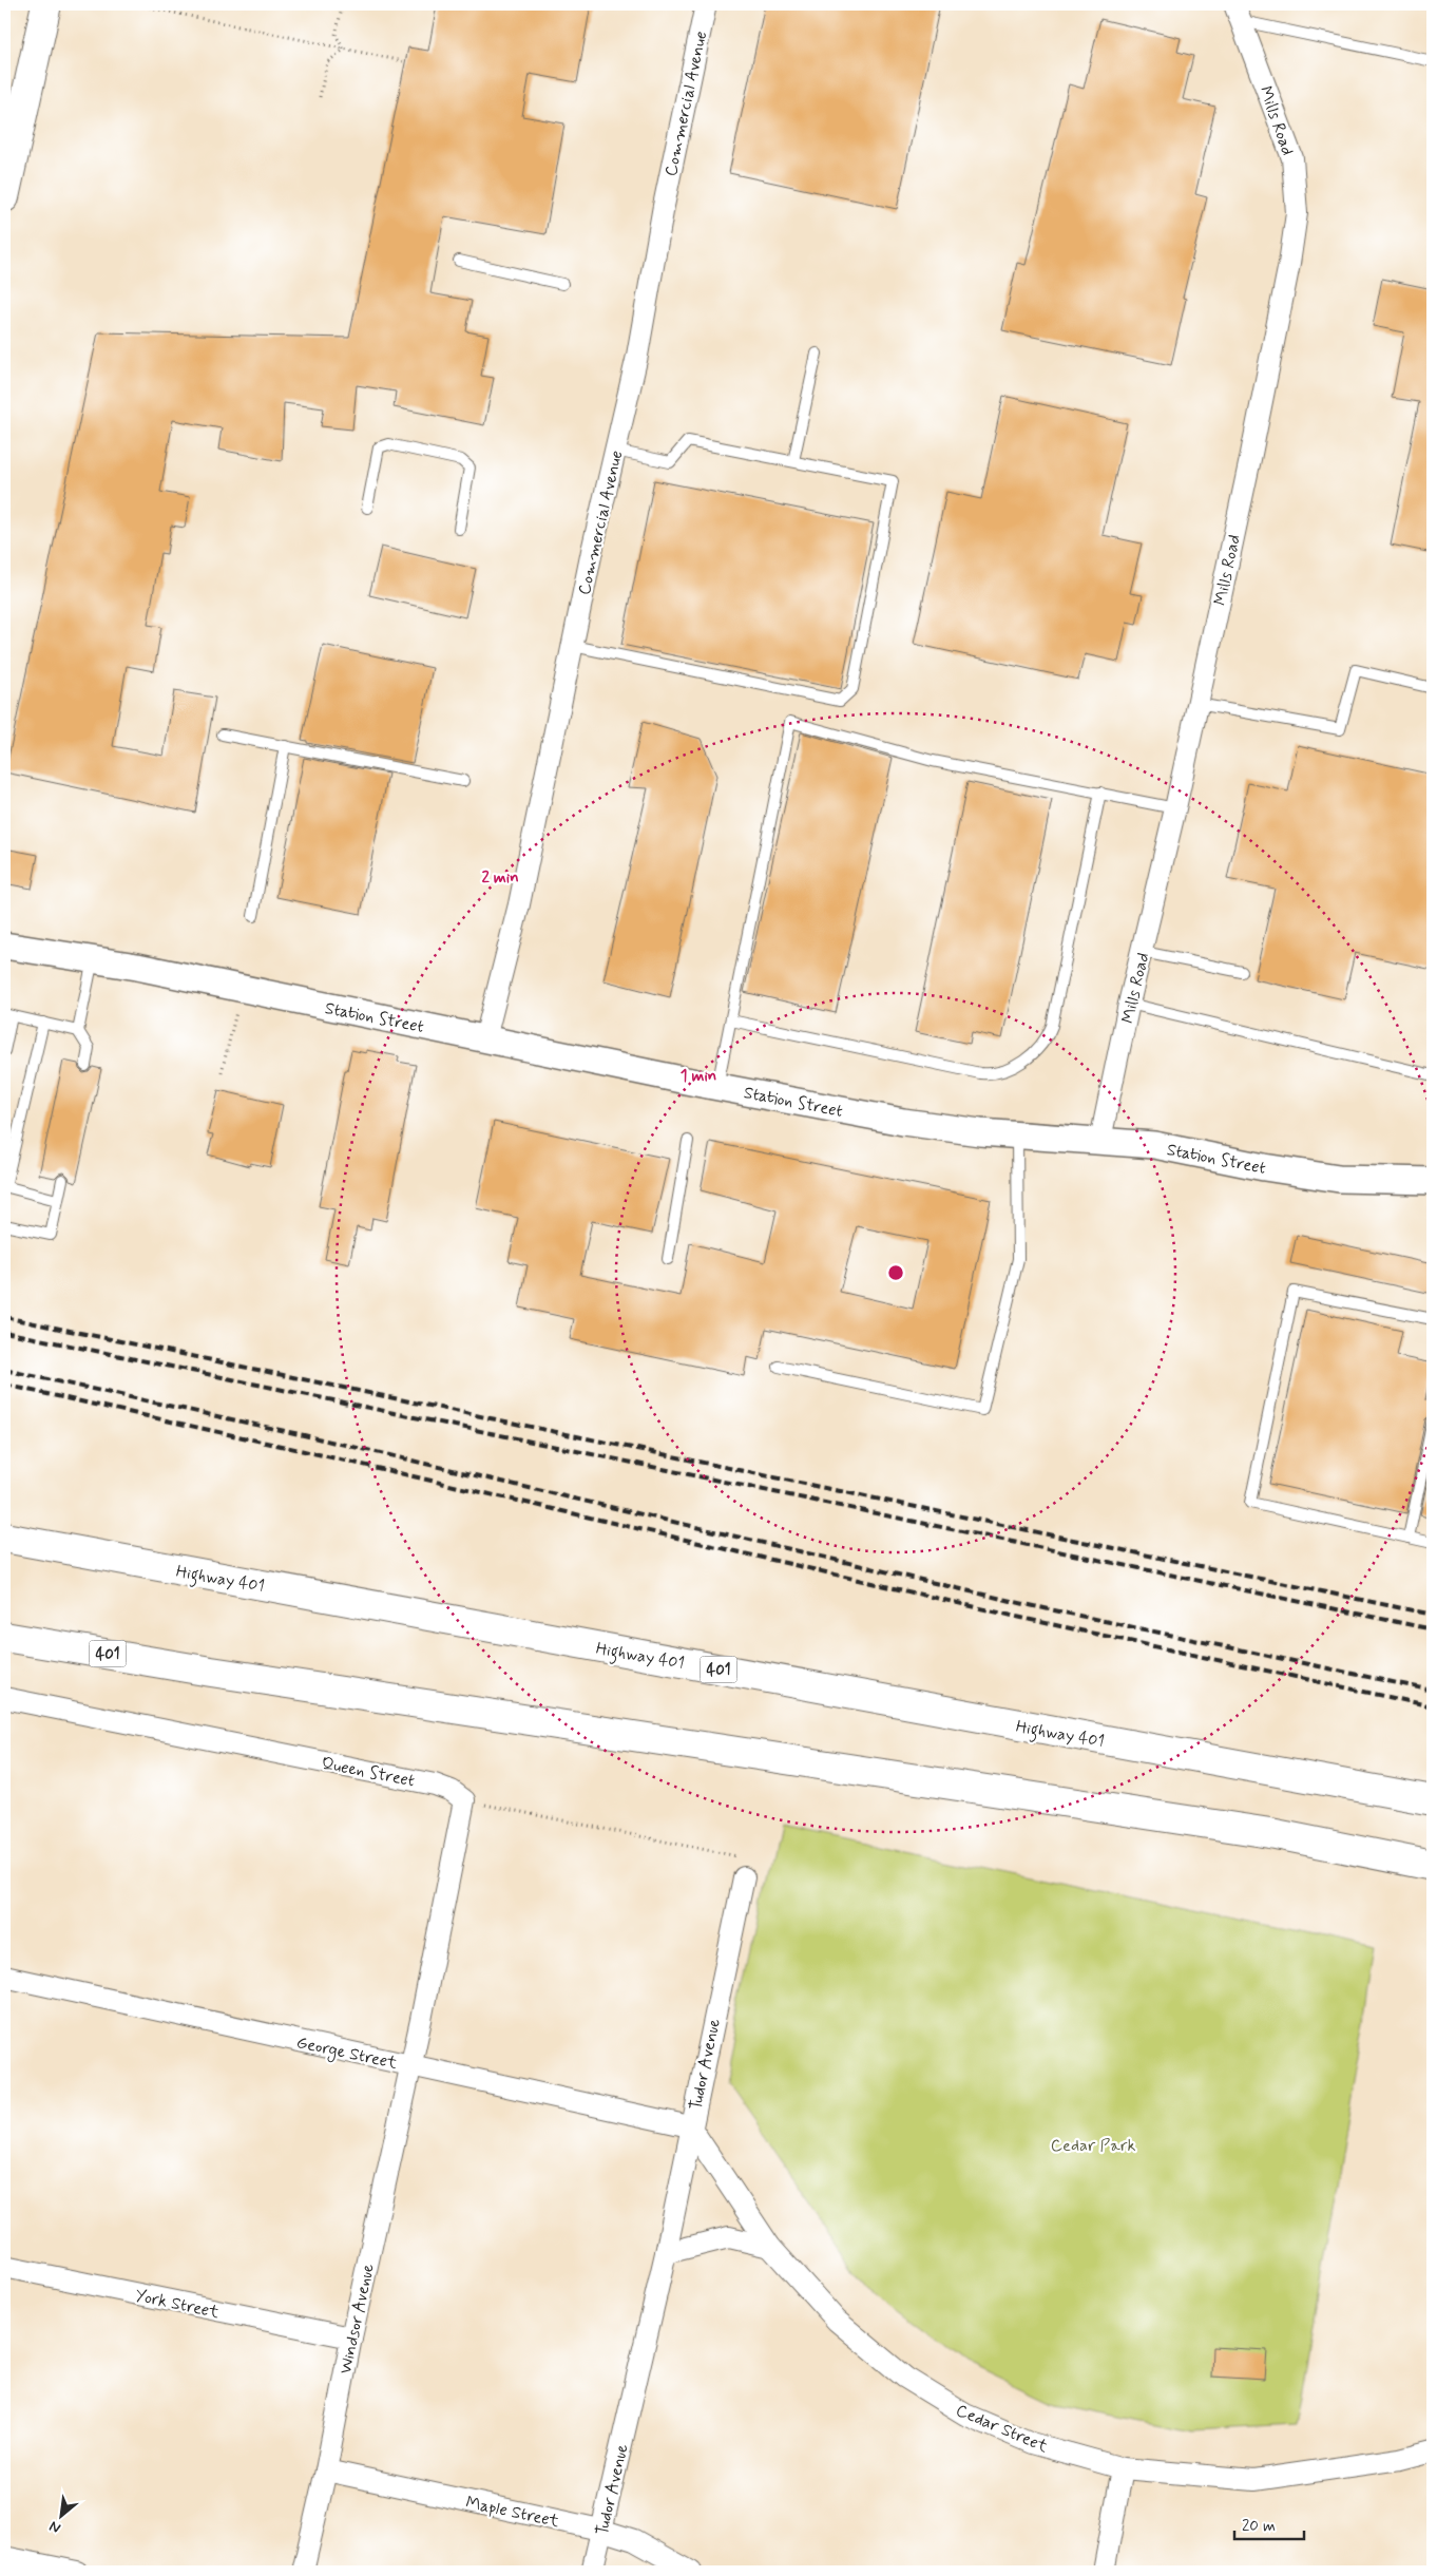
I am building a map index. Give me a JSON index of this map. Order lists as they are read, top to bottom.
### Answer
{
  "streets": {
    "main road": ["Highway 401", "401"],
    "street": [
      "Commercial Avenue",
      "Mills Road",
      "Station Street",
      "Queen Street",
      "George Street",
      "Tudor Avenue",
      "York Street",
      "Windsor Avenue",
      "Cedar Street",
      "Maple Street"
    ]
  },
  "crossings": [
    ["Commercial Avenue", "Station Street"],
    ["Mills Road", "Station Street"],
    ["George Street", "Tudor Avenue"],
    ["George Street", "Windsor Avenue"],
    ["George Street", "Cedar Street"],
    ["Tudor Avenue", "Cedar Street"],
    ["Tudor Avenue", "Maple Street"],
    ["York Street", "Windsor Avenue"],
    ["Windsor Avenue", "Maple Street"]
  ],
  "parks": ["Cedar Park"],
  "scale_bar": "20 m",
  "north": "bottom left",
  "rings": ["2 min", "1 min"]
}
